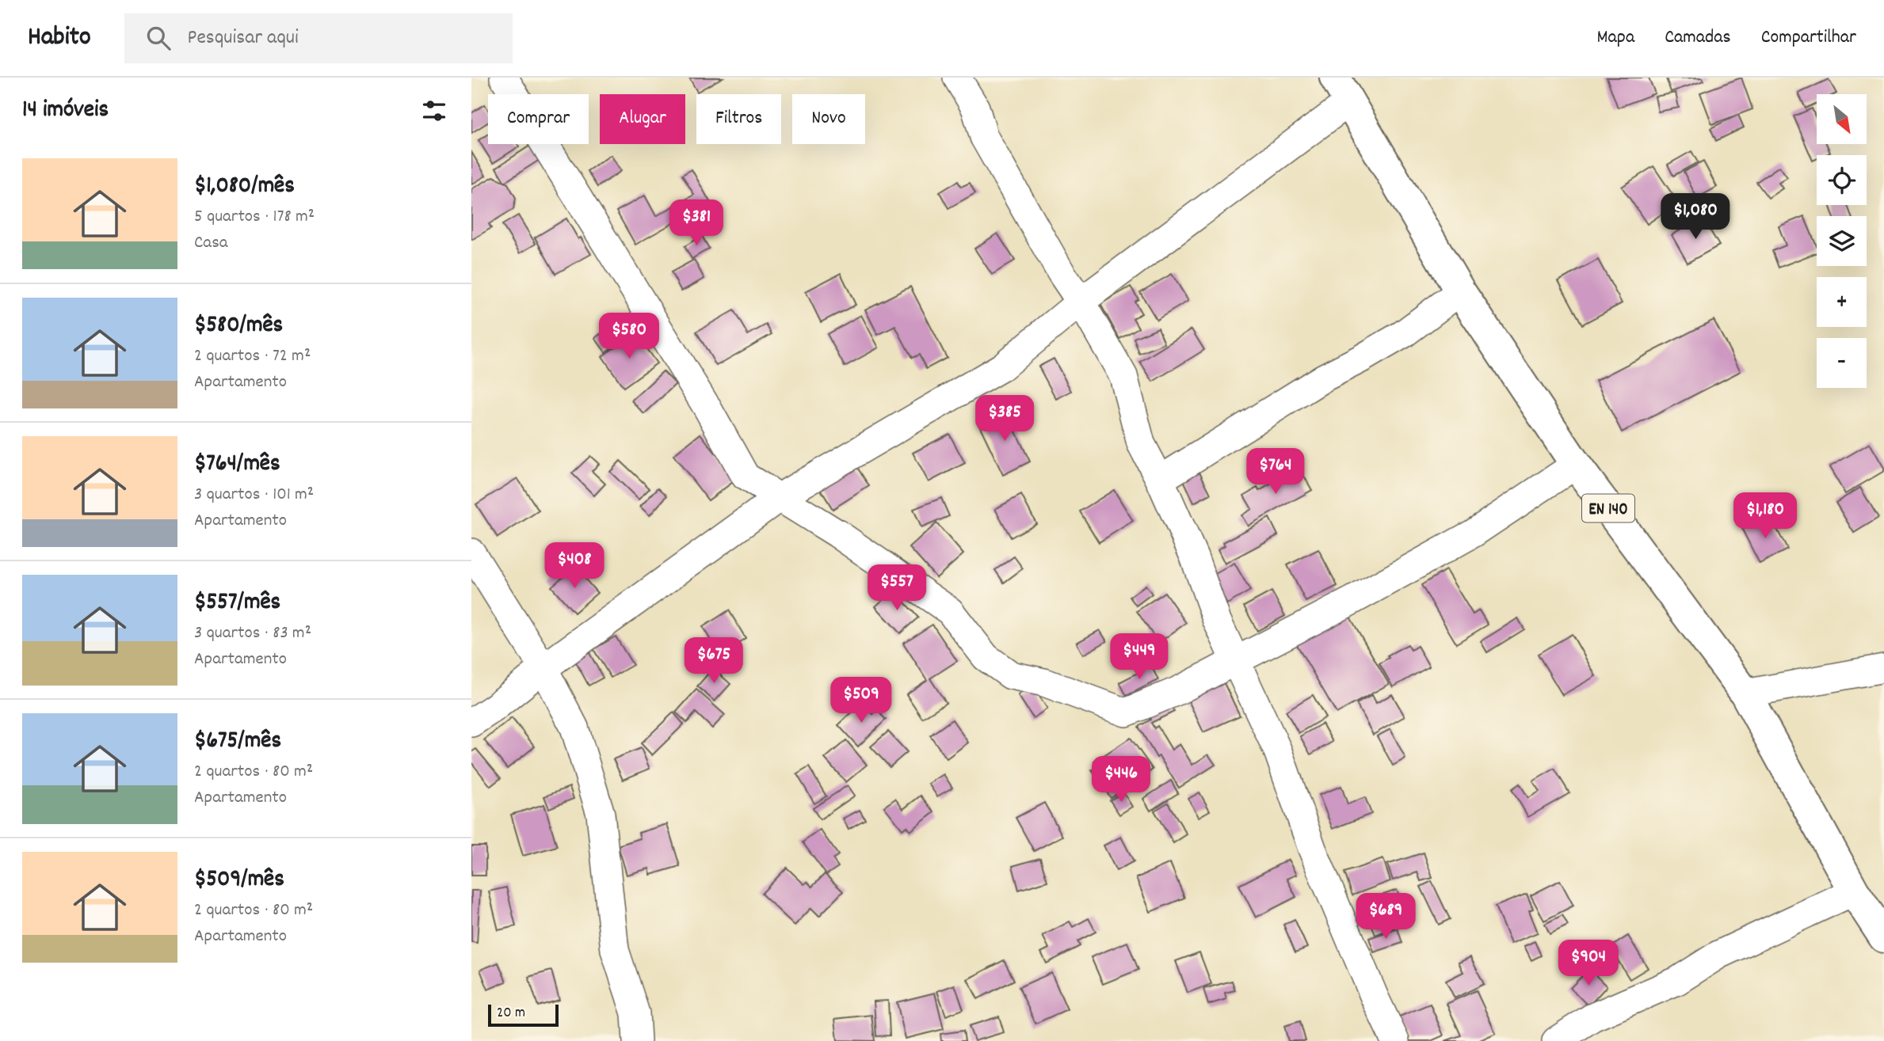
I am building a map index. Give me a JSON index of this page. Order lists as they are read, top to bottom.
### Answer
{
  "streets": {
    "main road": ["EN 140"]
  },
  "scale_bar": "20 m",
  "north": "bottom right",
  "page": {
    "header": "Habito",
    "search": "Pesquisar aqui",
    "nav": ["Mapa", "Camadas", "Compartilhar"],
    "heading": "14 imóveis",
    "map_buttons": ["+", "−"],
    "chip": [
      "Comprar",
      "Alugar",
      "Filtros",
      "Novo"
    ],
    "list": [
      {
        "name": "$1,080/mês",
        "note": "5 quartos · 178 m² · Casa"
      },
      {
        "name": "$580/mês",
        "note": "2 quartos · 72 m² · Apartamento"
      },
      {
        "name": "$764/mês",
        "note": "3 quartos · 101 m² · Apartamento"
      },
      {
        "name": "$557/mês",
        "note": "3 quartos · 83 m² · Apartamento"
      },
      {
        "name": "$675/mês",
        "note": "2 quartos · 80 m² · Apartamento"
      },
      {
        "name": "$509/mês",
        "note": "2 quartos · 80 m² · Apartamento"
      }
    ],
    "price": [
      "$1,080",
      "$381",
      "$580",
      "$385",
      "$764",
      "$1,180",
      "$408",
      "$557",
      "$449",
      "$675",
      "$509",
      "$446",
      "$689",
      "$904"
    ],
    "scale": "20 m"
  }
}
